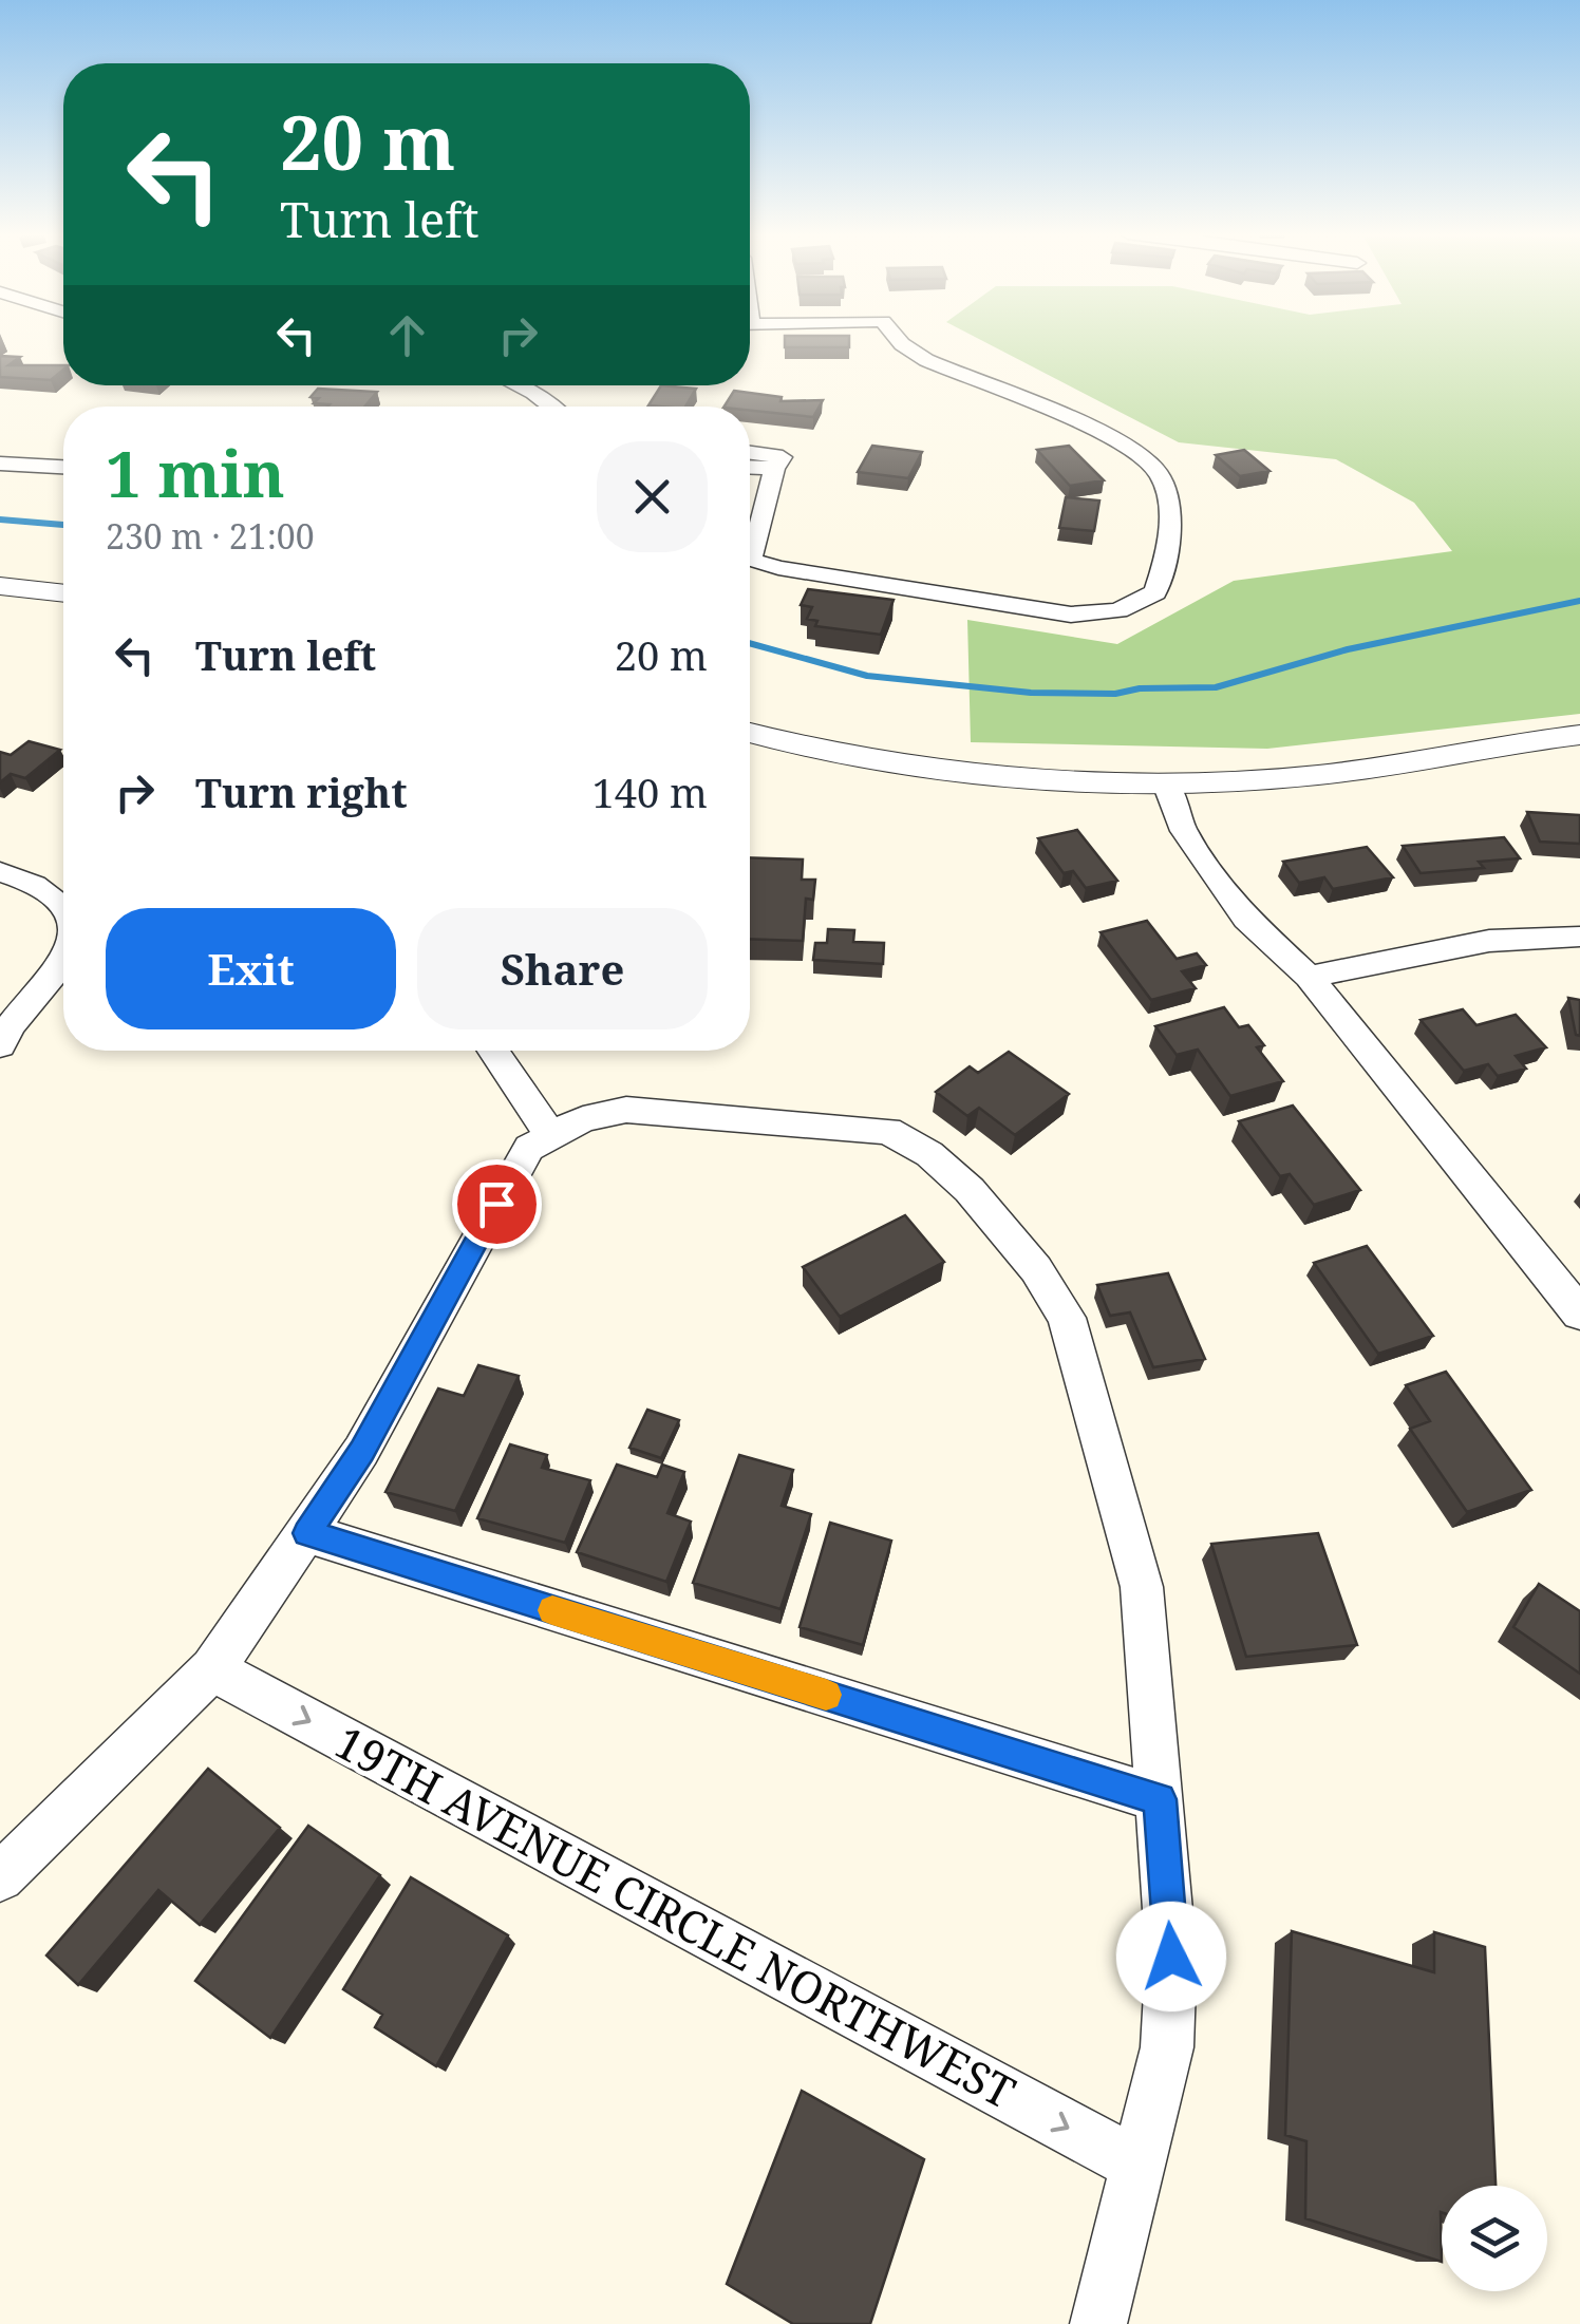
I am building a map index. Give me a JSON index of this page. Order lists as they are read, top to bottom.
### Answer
{
  "streets": {
    "street": ["19TH AVENUE CIRCLE NORTHWEST"]
  },
  "page": {
    "turn": ["20 m", "Turn left"],
    "heading": ["1 min", "230 m · 21:00"],
    "list": [
      {
        "name": "Turn left",
        "value": "20 m"
      },
      {
        "name": "Turn right",
        "value": "140 m"
      }
    ],
    "buttons": ["Exit", "Share"]
  }
}
